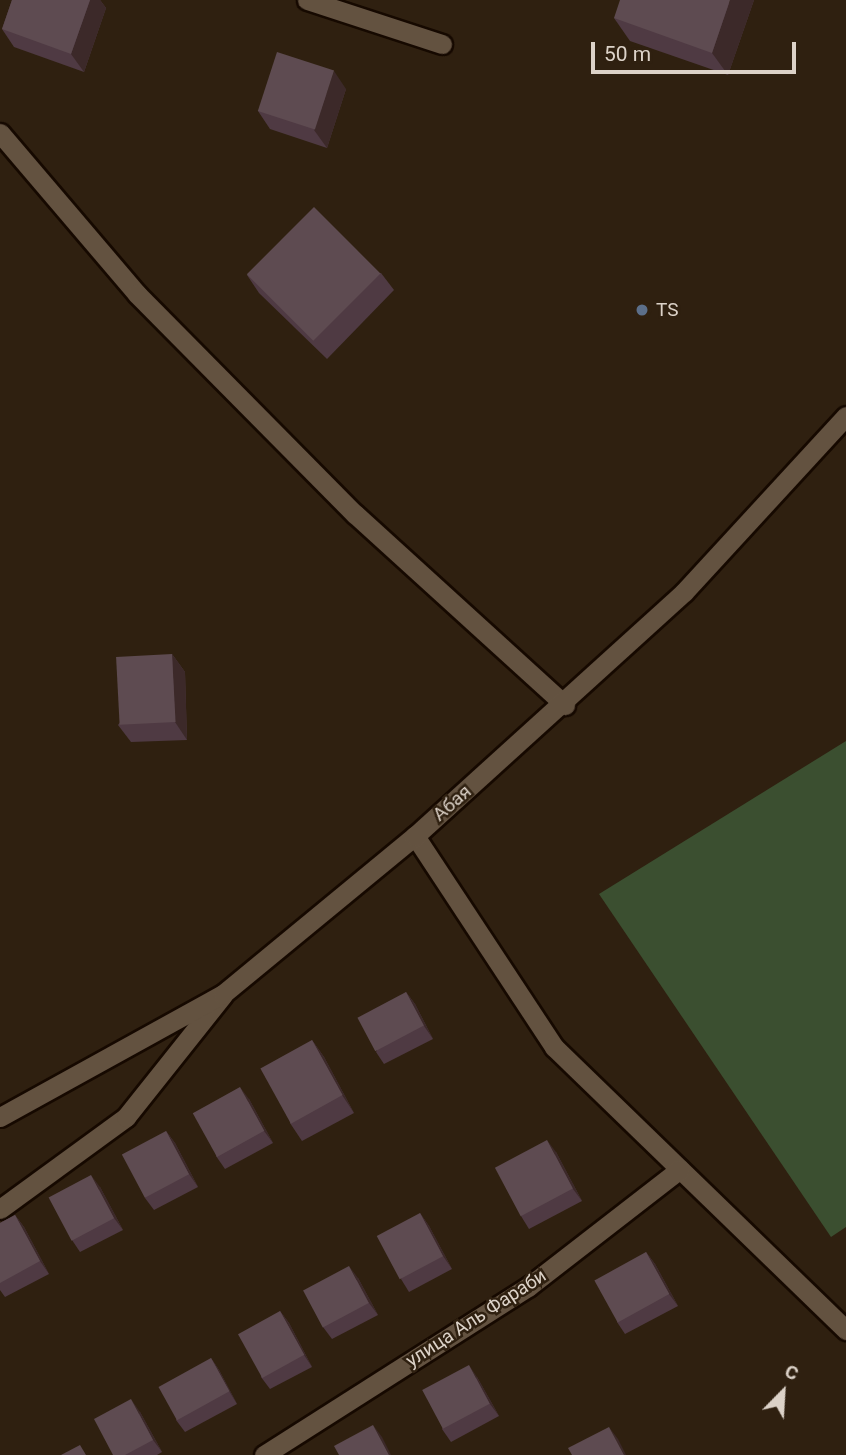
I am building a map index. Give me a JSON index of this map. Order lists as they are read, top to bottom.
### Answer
{
  "streets": {
    "street": ["Абая", "улица Аль Фараби"]
  },
  "places": ["TS"],
  "scale_bar": "50 m",
  "north": "top right"
}
